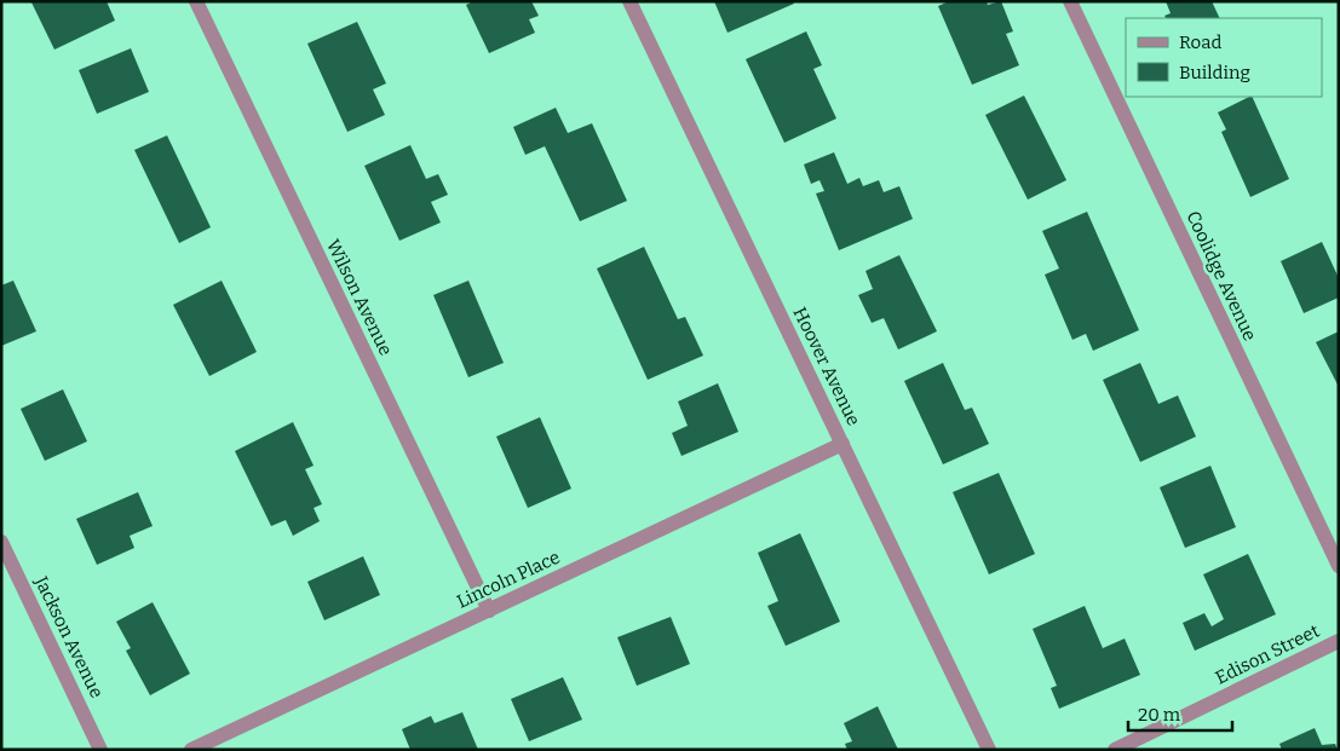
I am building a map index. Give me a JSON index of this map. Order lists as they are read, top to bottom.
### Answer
{
  "streets": {
    "street": [
      "Coolidge Avenue",
      "Wilson Avenue",
      "Hoover Avenue",
      "Lincoln Place",
      "Jackson Avenue",
      "Edison Street"
    ]
  },
  "crossings": [
    ["Wilson Avenue", "Lincoln Place"],
    ["Hoover Avenue", "Lincoln Place"]
  ],
  "legend": ["Road", "Building"],
  "scale_bar": "20 m"
}
